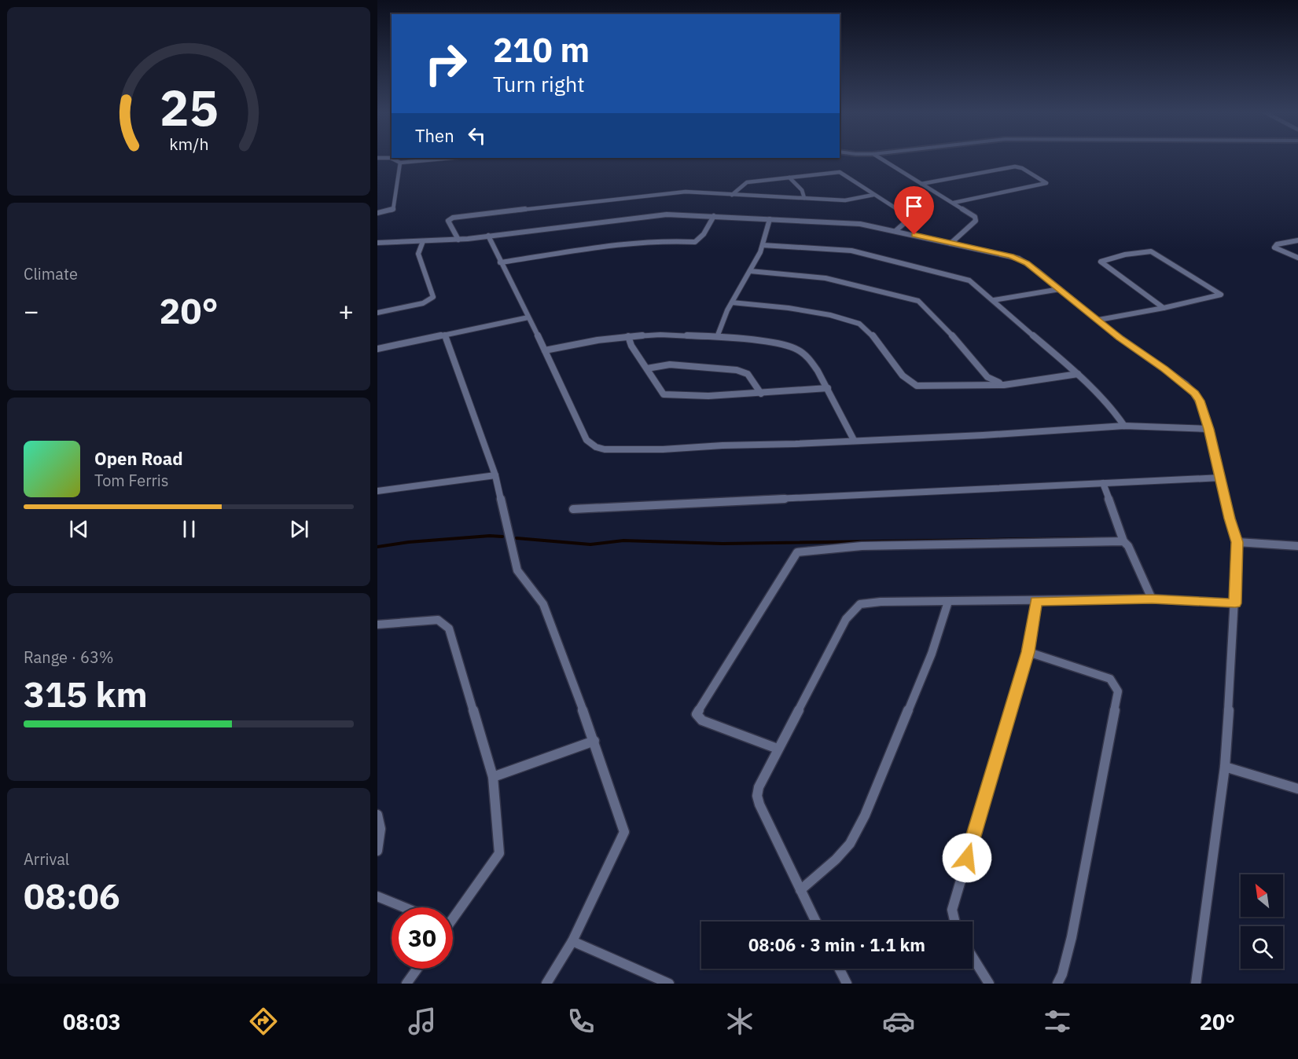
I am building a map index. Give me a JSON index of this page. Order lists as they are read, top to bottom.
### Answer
{
  "north": "top left",
  "page": {
    "turn": ["210 m", "Turn right"],
    "then": "Then",
    "tile": [
      "Climate",
      ["Range · 63%", "315 km"],
      ["Arrival", "08:06"]
    ],
    "heat": ["−", "20°", "+"],
    "song": ["Open Road", "Tom Ferris"],
    "limit": "30",
    "trip": "08:06 · 3 min · 1.1 km",
    "tabs": ["08:03", "20°"],
    "gauge": ["25", "km/h"]
  }
}
